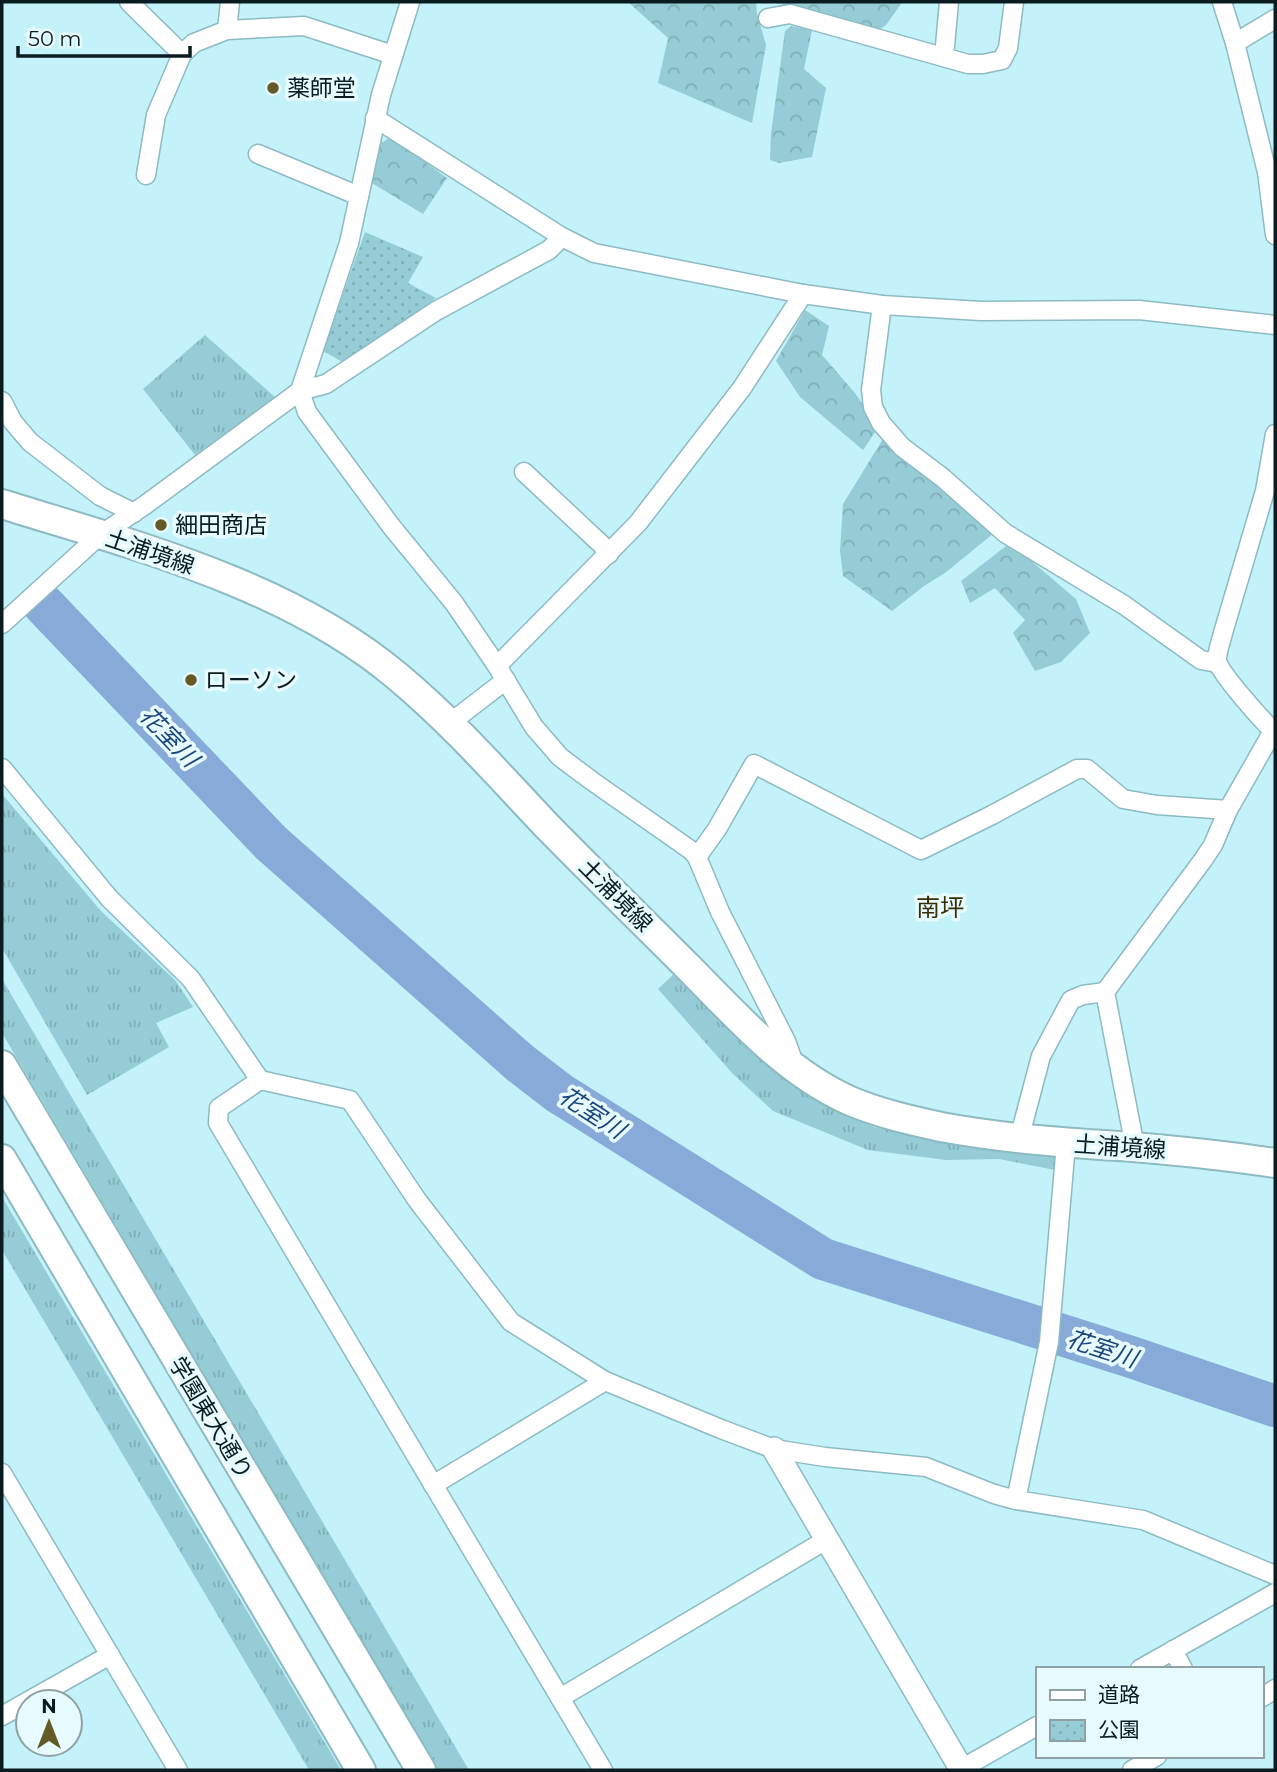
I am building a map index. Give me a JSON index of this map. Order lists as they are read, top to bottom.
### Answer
{
  "streets": {
    "main road": ["土浦境線", "学園東大通り"]
  },
  "districts": ["南坪"],
  "water": ["花室川"],
  "places": ["薬師堂", "細田商店", "ローソン"],
  "legend": ["道路", "公園"],
  "scale_bar": "50 m",
  "north": "top"
}
